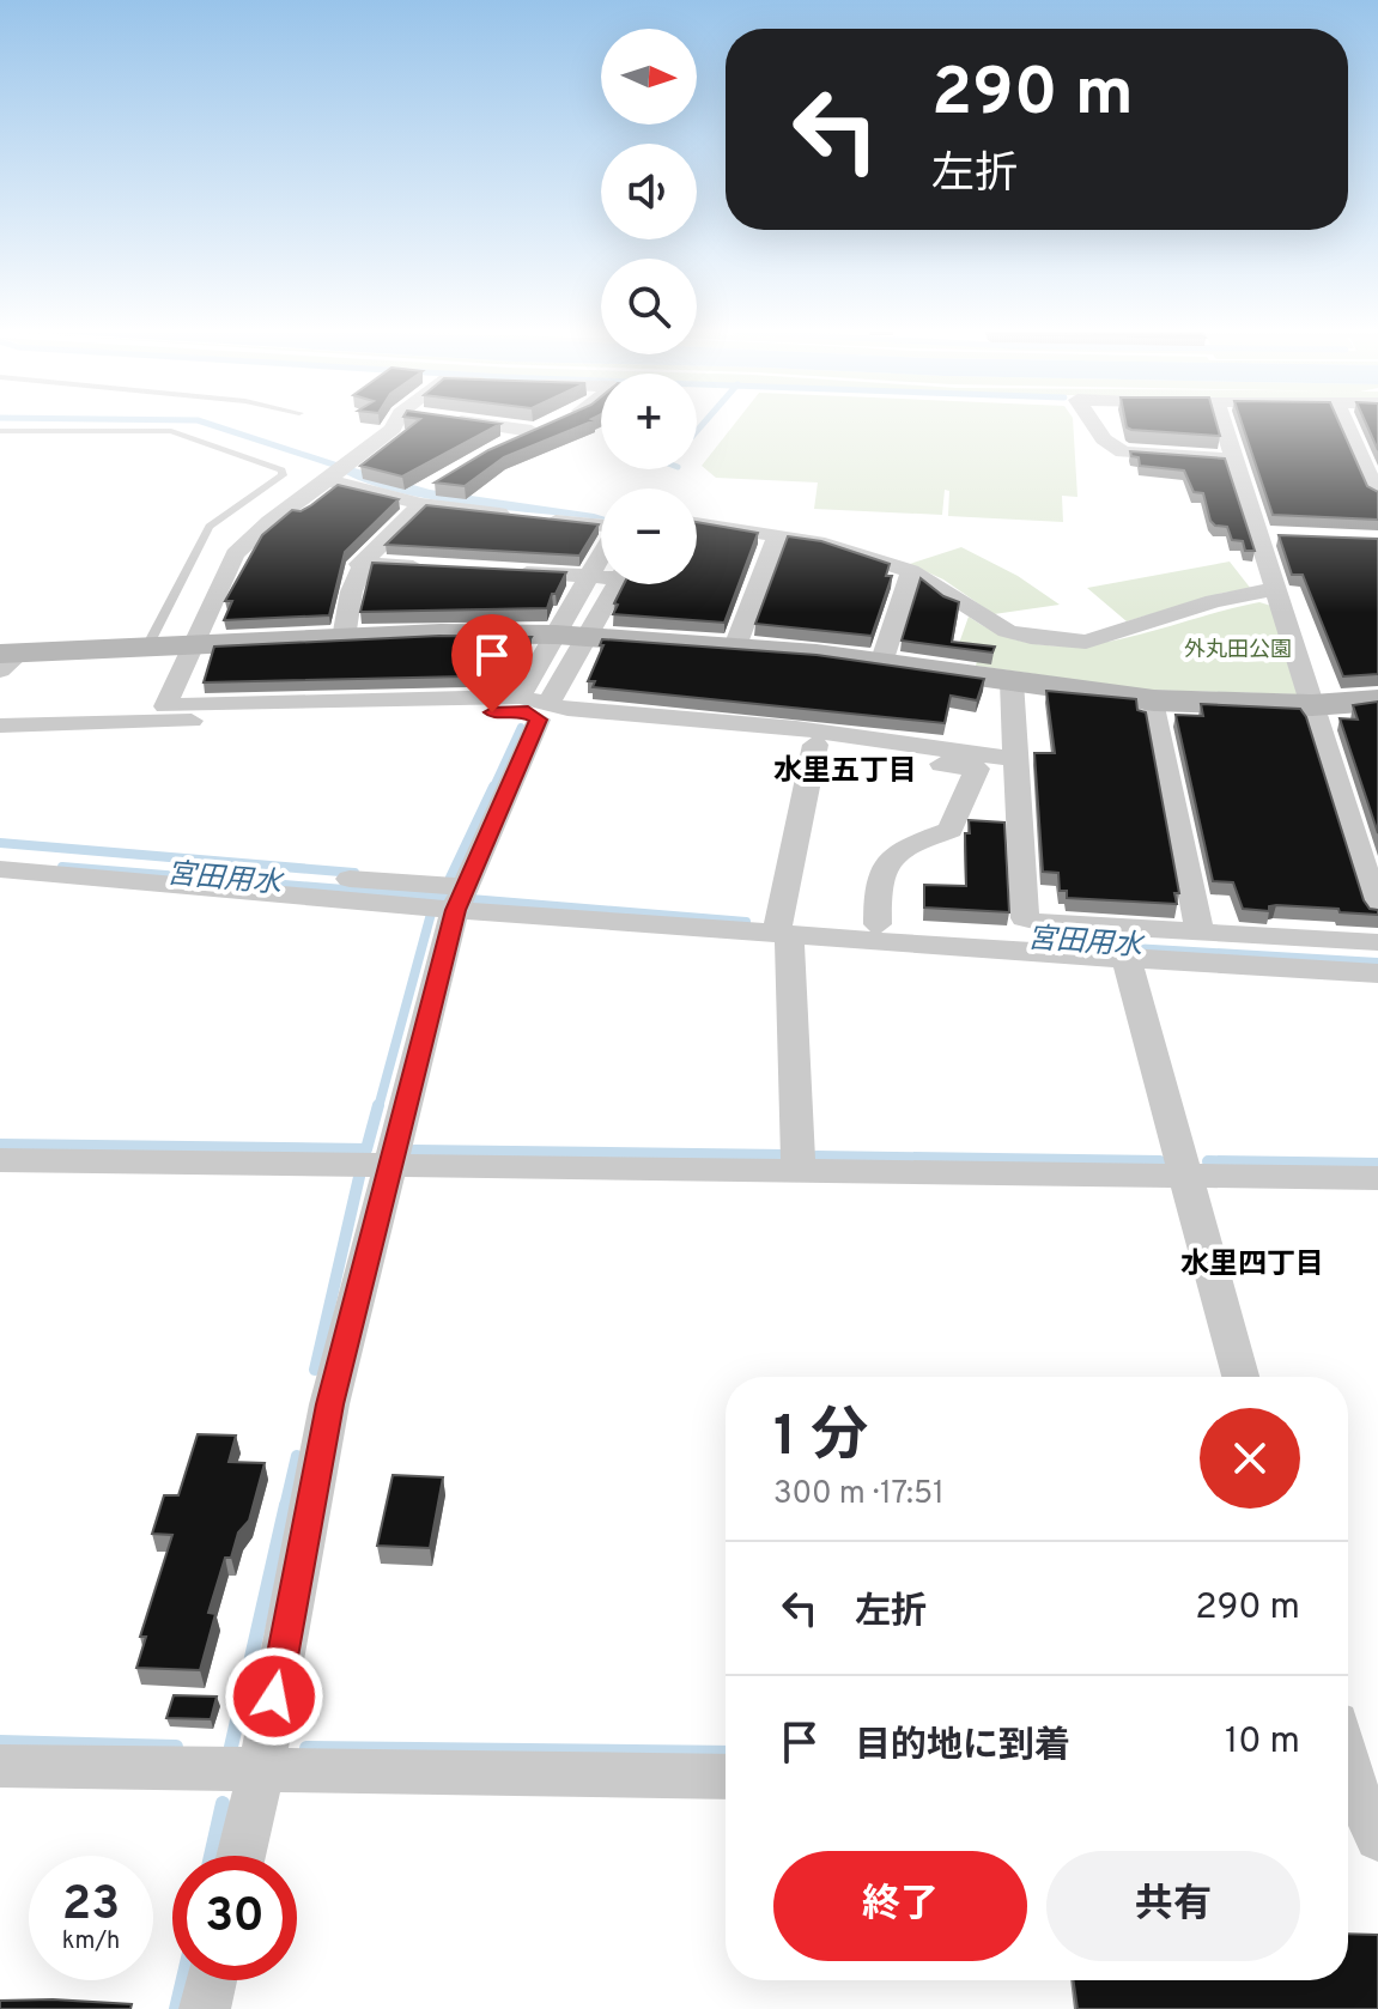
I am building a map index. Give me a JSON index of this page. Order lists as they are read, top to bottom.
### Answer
{
  "districts": ["水里五丁目", "水里四丁目"],
  "water": ["宮田用水"],
  "parks": ["外丸田公園"],
  "north": "right",
  "page": {
    "map_buttons": ["+", "−"],
    "turn": ["290 m", "左折"],
    "heading": ["1 分", "300 m · 17:51"],
    "list": [
      {
        "name": "左折",
        "value": "290 m"
      },
      {
        "name": "目的地に到着",
        "value": "10 m"
      }
    ],
    "buttons": ["終了", "共有"],
    "speed": "23 km/h",
    "limit": "30"
  }
}
